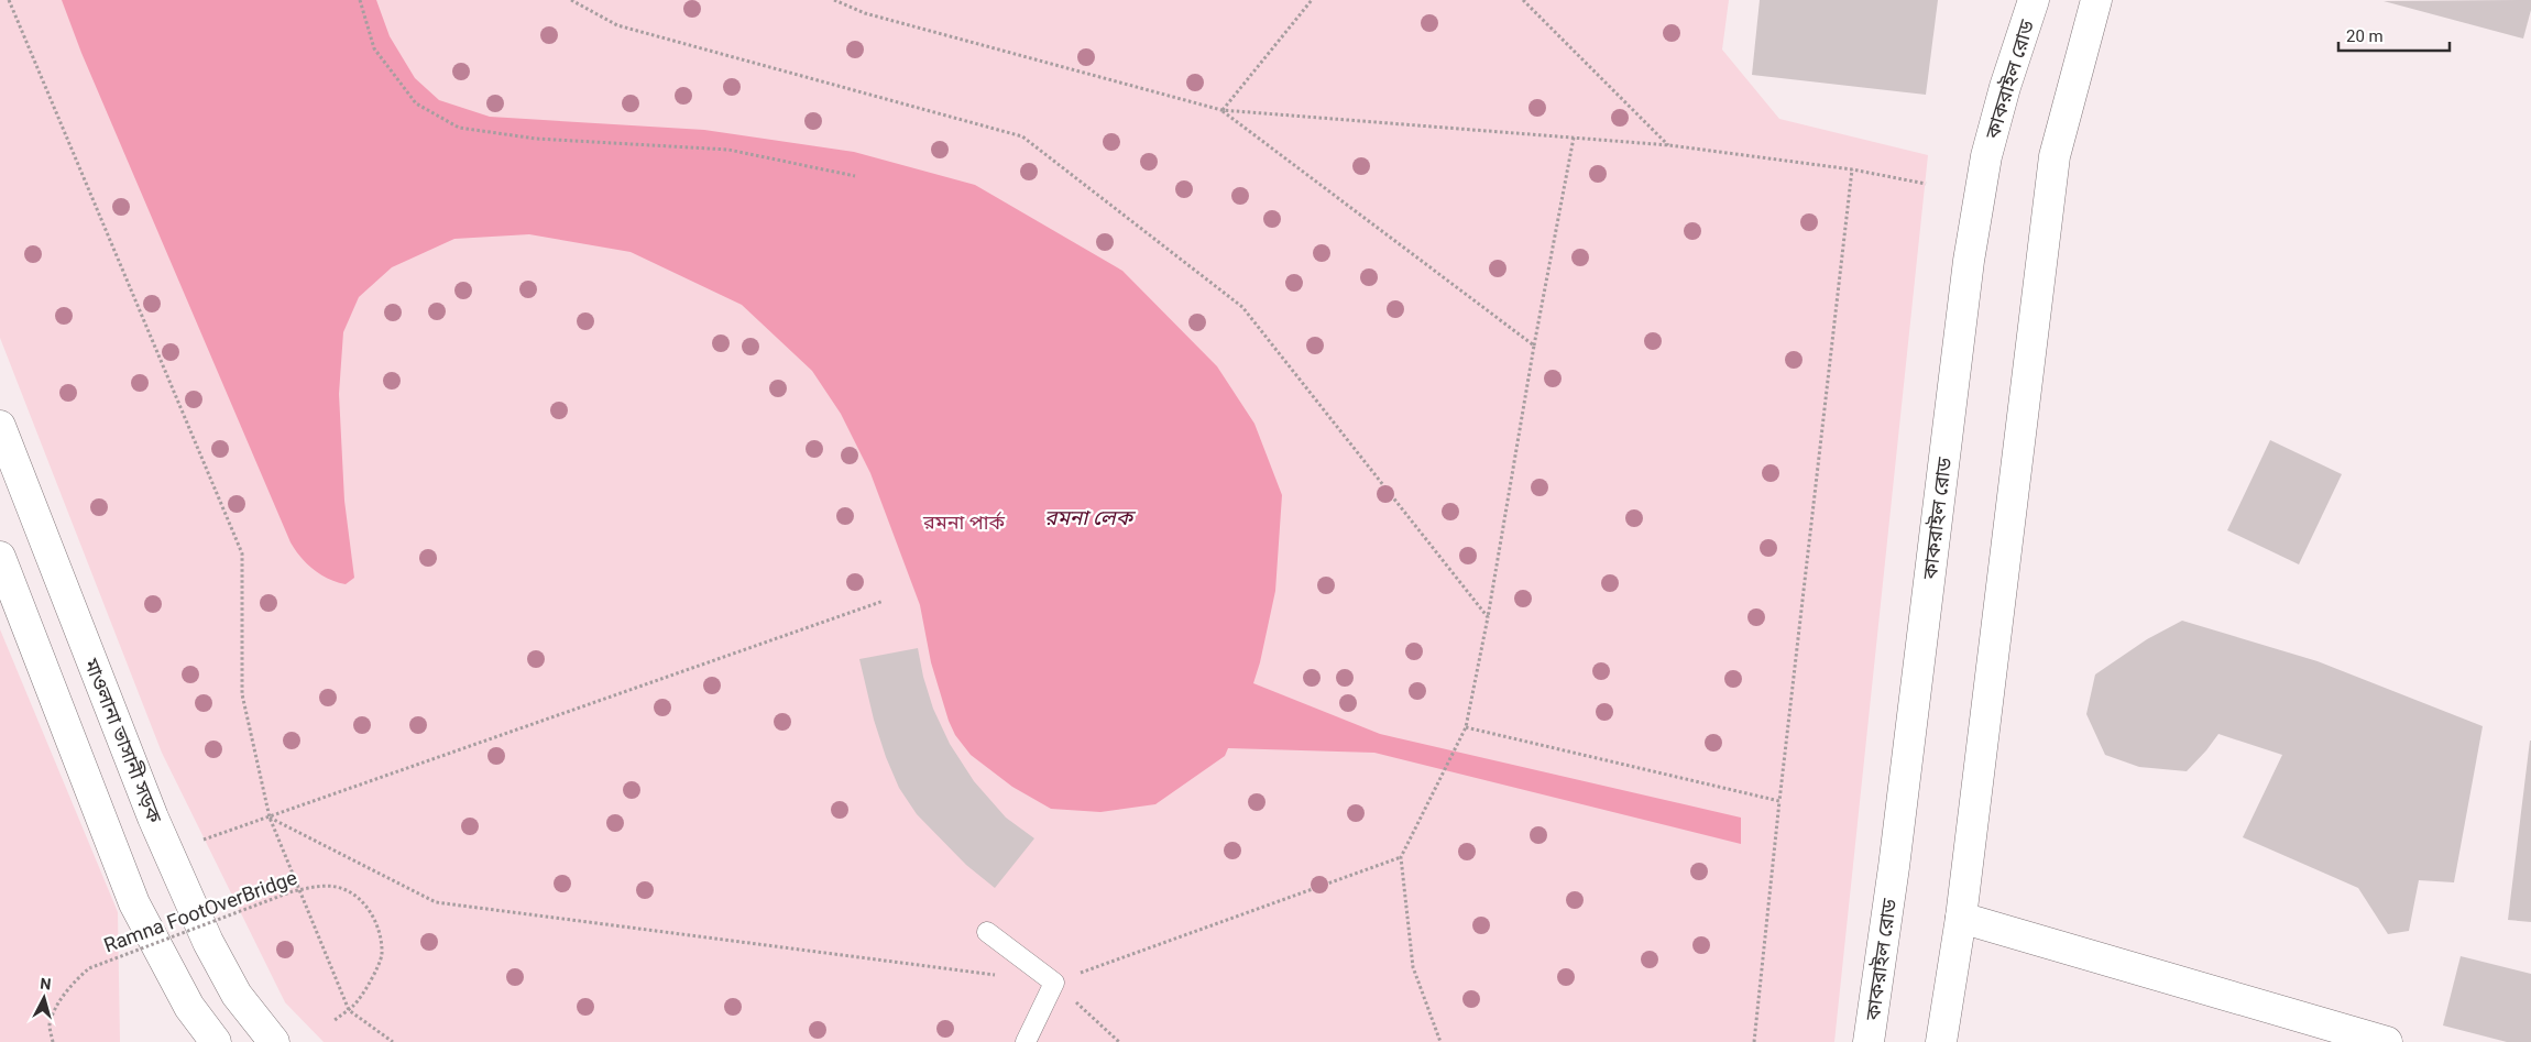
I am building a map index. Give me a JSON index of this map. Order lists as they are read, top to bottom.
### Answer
{
  "streets": {
    "main road": ["কাকরাইল রোড", "মাওলানা ভাসানী সড়ক"],
    "path": ["Ramna FootOverBridge"]
  },
  "water": ["রমনা লেক"],
  "parks": ["রমনা পার্ক"],
  "scale_bar": "20 m",
  "north": "top"
}
